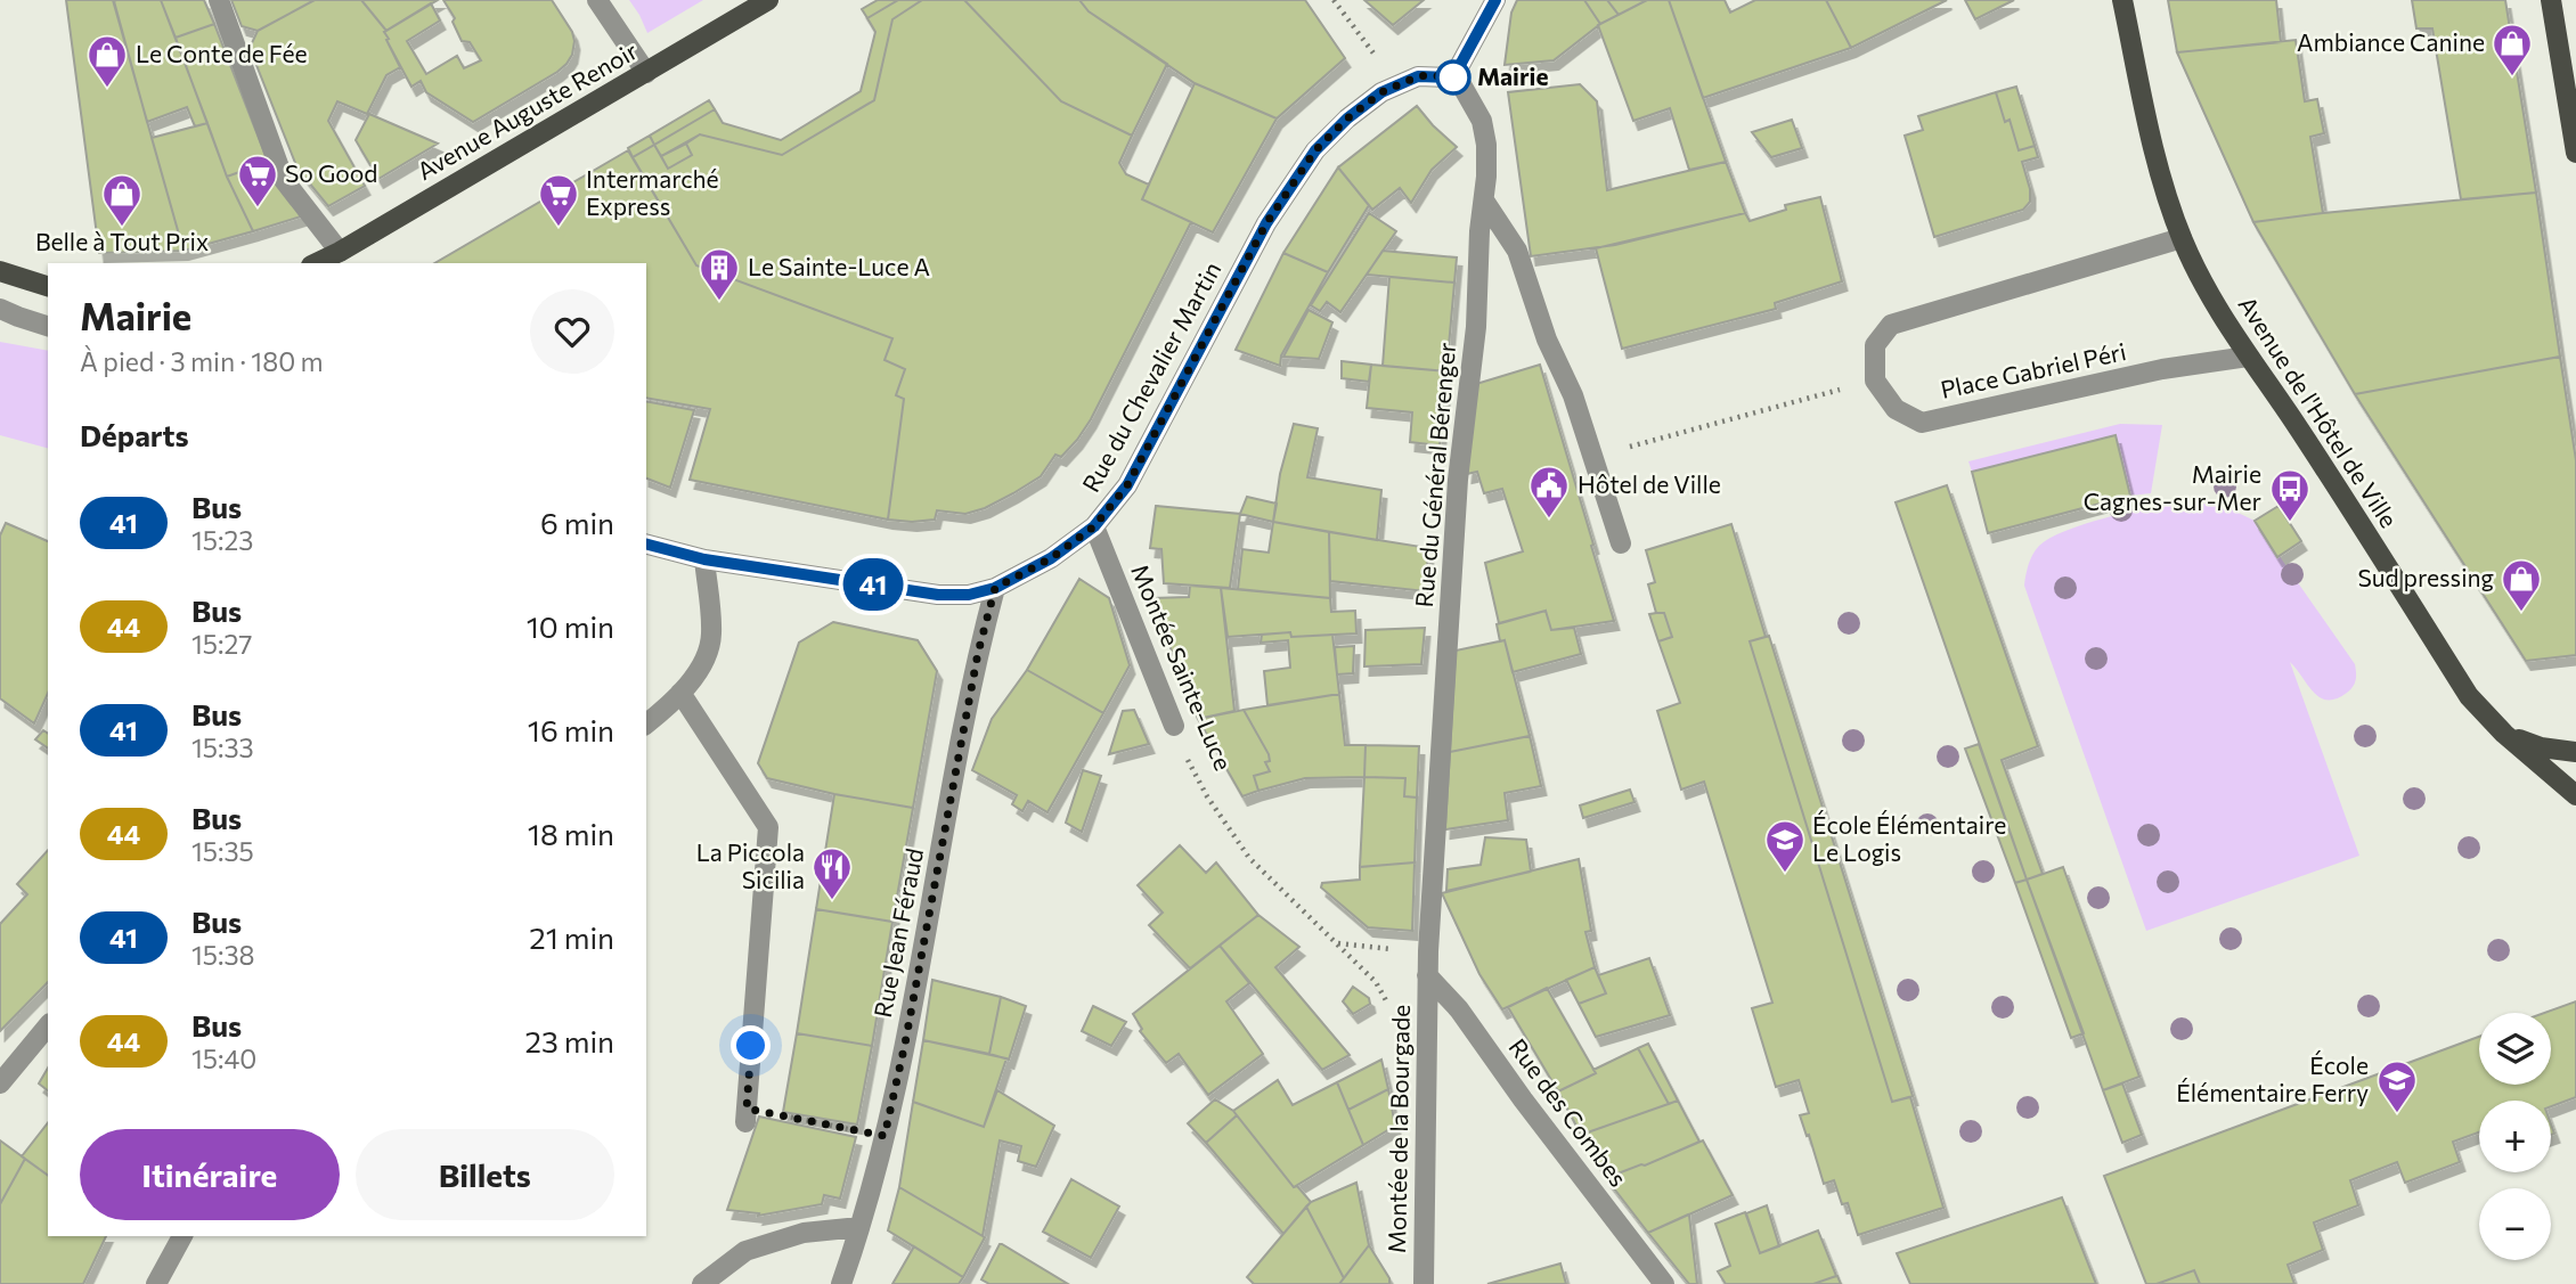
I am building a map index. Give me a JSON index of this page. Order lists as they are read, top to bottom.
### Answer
{
  "streets": {
    "main road": ["Avenue Auguste Renoir", "Avenue de l'Hôtel de Ville"],
    "street": [
      "Place Gabriel Péri",
      "Rue du Chevalier Martin",
      "Rue du Général Bérenger",
      "Montée Sainte-Luce",
      "Rue Jean Féraud",
      "Rue des Combes",
      "Montée de la Bourgade"
    ]
  },
  "crossings": [
    ["Place Gabriel Péri", "Avenue de l'Hôtel de Ville"],
    ["Rue du Chevalier Martin", "Rue du Général Bérenger"],
    ["Rue du Chevalier Martin", "Montée Sainte-Luce"],
    ["Rue du Chevalier Martin", "Rue Jean Féraud"],
    ["Rue du Général Bérenger", "Rue des Combes"],
    ["Rue du Général Bérenger", "Montée de la Bourgade"],
    ["Rue des Combes", "Montée de la Bourgade"]
  ],
  "places": {
    "shop": [
      "Ambiance Canine",
      "Le Conte de Fée",
      "Belle à Tout Prix",
      "Sud pressing"
    ],
    "other": ["Mairie"],
    "supermarket": ["So Good", "Intermarché Express"],
    "building": ["Le Sainte-Luce A"],
    "public building": ["Hôtel de Ville"],
    "bus stop": ["Mairie Cagnes-sur-Mer"],
    "school or university": ["École Élémentaire Le Logis", "École Élémentaire Ferry"],
    "restaurant": ["La Piccola Sicilia"]
  },
  "lines": ["bus line 41"],
  "page": {
    "on_map": "41",
    "heading": [
      ["Mairie", "À pied · 3 min · 180 m"],
      "Départs"
    ],
    "list": [
      {
        "mark": "41",
        "name": "Bus",
        "note": "15:23",
        "value": "6 min"
      },
      {
        "mark": "44",
        "name": "Bus",
        "note": "15:27",
        "value": "10 min"
      },
      {
        "mark": "41",
        "name": "Bus",
        "note": "15:33",
        "value": "16 min"
      },
      {
        "mark": "44",
        "name": "Bus",
        "note": "15:35",
        "value": "18 min"
      },
      {
        "mark": "41",
        "name": "Bus",
        "note": "15:38",
        "value": "21 min"
      },
      {
        "mark": "44",
        "name": "Bus",
        "note": "15:40",
        "value": "23 min"
      }
    ],
    "map_buttons": ["+", "−"],
    "buttons": ["Itinéraire", "Billets"]
  }
}
